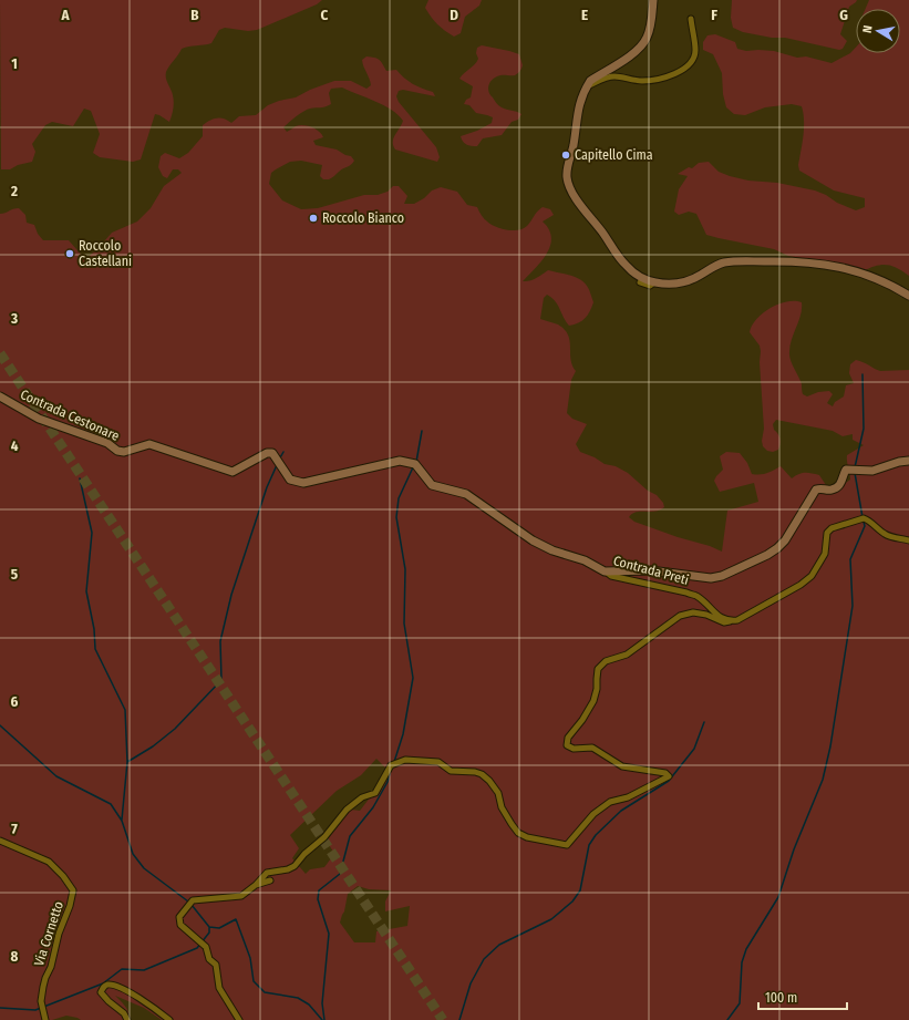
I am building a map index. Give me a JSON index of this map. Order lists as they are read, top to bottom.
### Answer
{
  "streets": {
    "street": ["Contrada Cestonare", "Contrada Preti", "Via Cornetto"]
  },
  "crossings": [
    ["Contrada Cestonare", "Contrada Preti"]
  ],
  "places": ["Capitello Cima", "Roccolo Bianco", "Roccolo Castellani"],
  "scale_bar": "100 m",
  "north": "left",
  "grid": {
    "columns": [
      "A",
      "B",
      "C",
      "D",
      "E",
      "F",
      "G"
    ],
    "rows": [
      "1",
      "2",
      "3",
      "4",
      "5",
      "6",
      "7",
      "8"
    ]
  }
}
